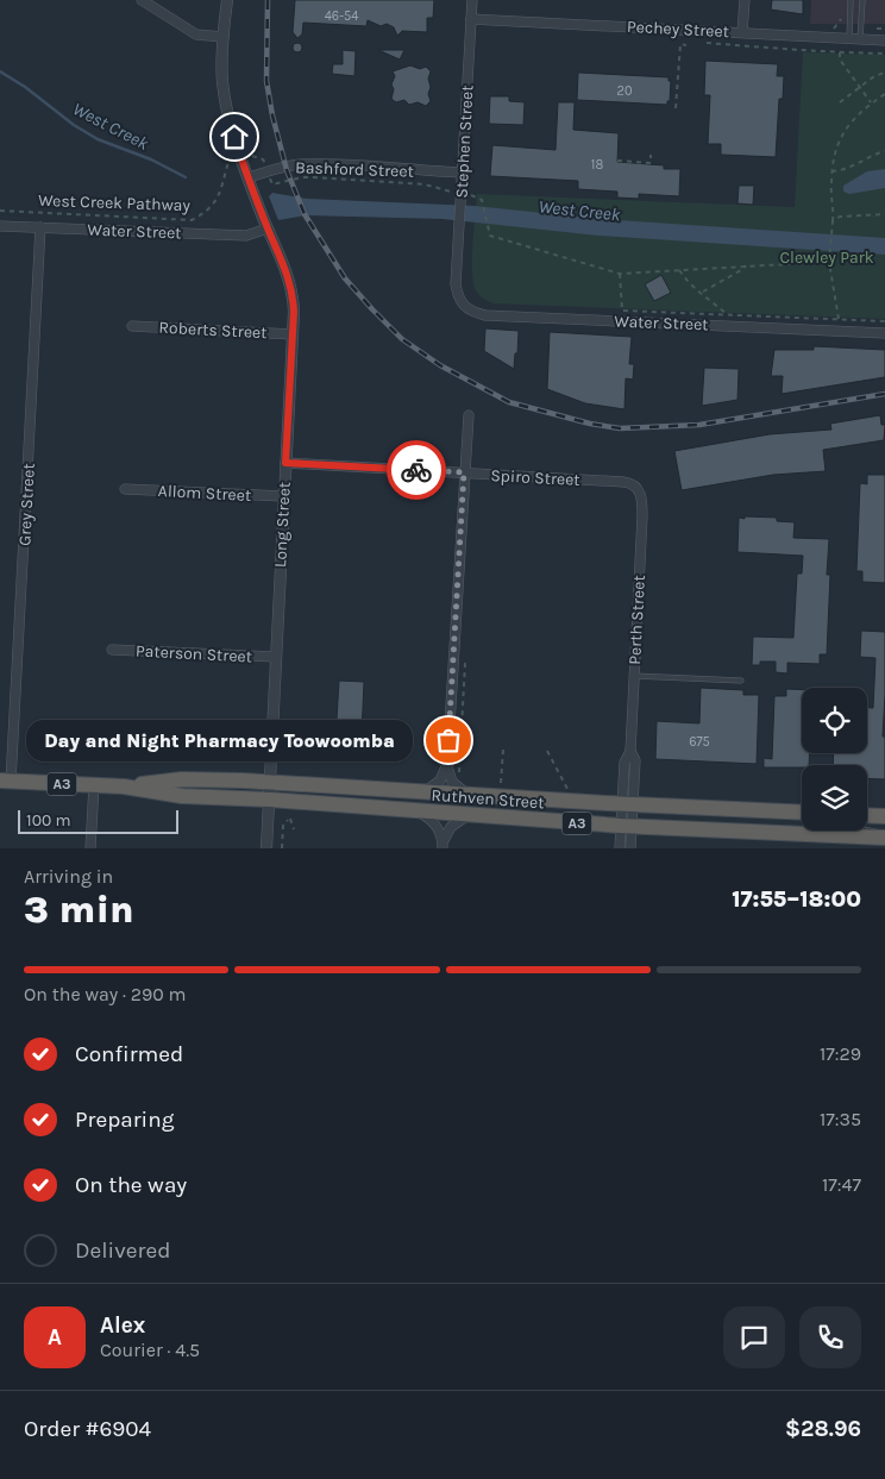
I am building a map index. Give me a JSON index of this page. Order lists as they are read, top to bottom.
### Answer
{
  "streets": {
    "highway": ["A3", "Ruthven Street"],
    "street": [
      "Pechey Street",
      "Stephen Street",
      "Bashford Street",
      "Water Street",
      "Roberts Street",
      "Spiro Street",
      "Allom Street",
      "Grey Street",
      "Long Street",
      "Perth Street",
      "Paterson Street"
    ],
    "path": ["West Creek Pathway"]
  },
  "crossings": [
    ["Pechey Street", "Stephen Street"],
    ["Stephen Street", "Bashford Street"],
    ["Stephen Street", "Water Street"],
    ["Bashford Street", "Long Street"],
    ["Water Street", "Grey Street"],
    ["Water Street", "Long Street"],
    ["Roberts Street", "Long Street"],
    ["Spiro Street", "Long Street"],
    ["Spiro Street", "Perth Street"],
    ["Allom Street", "Long Street"],
    ["Grey Street", "Ruthven Street"],
    ["Long Street", "Paterson Street"],
    ["Long Street", "Ruthven Street"],
    ["Perth Street", "Ruthven Street"]
  ],
  "water": ["West Creek"],
  "parks": ["Clewley Park"],
  "places": ["Day and Night Pharmacy Toowoomba"],
  "house_numbers": [
    "46-54",
    "20",
    "18",
    "675"
  ],
  "scale_bar": "100 m",
  "page": {
    "bubble": "Day and Night Pharmacy Toowoomba",
    "scale": "100 m",
    "heading": ["3 min", "Arriving in", "17:55–18:00"],
    "panel": [
      "Alex",
      "Courier · 4.5",
      "Order #6904",
      "$28.96"
    ],
    "bar": "On the way · 290 m",
    "list": [
      ["Confirmed", "17:29"],
      ["Preparing", "17:35"],
      ["On the way", "17:47"],
      "Delivered"
    ],
    "round": "A"
  }
}
